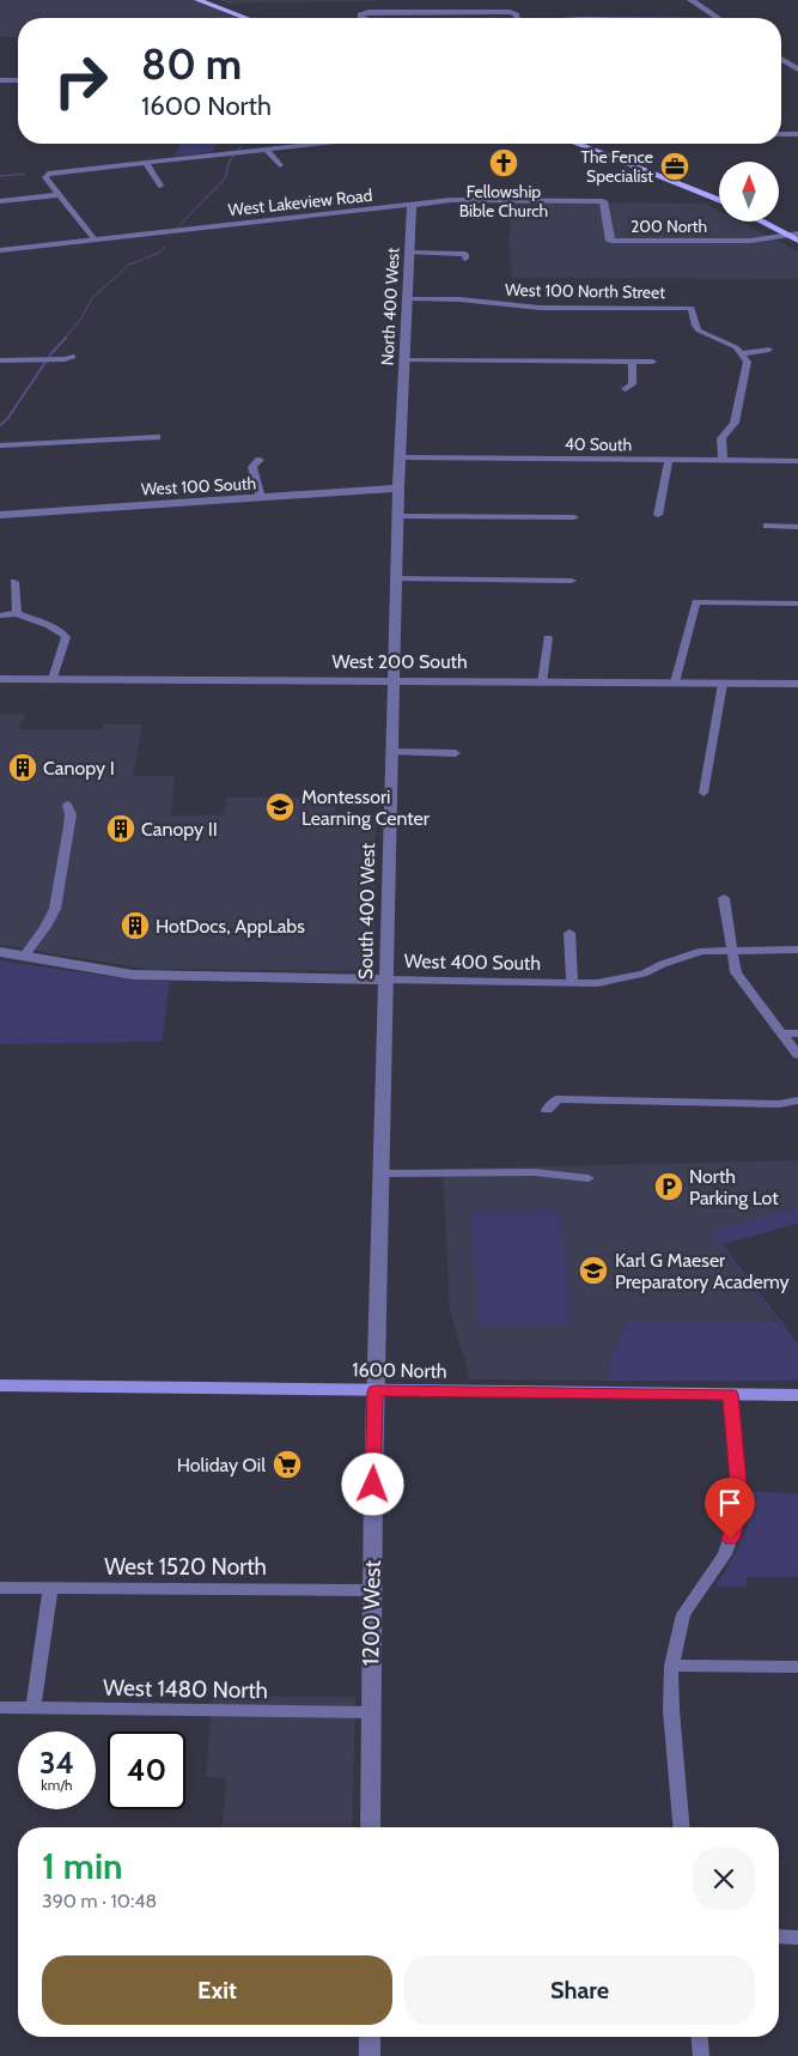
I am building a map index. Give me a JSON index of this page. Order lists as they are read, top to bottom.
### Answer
{
  "streets": {
    "main road": ["1600 North"],
    "street": [
      "West Lakeview Road",
      "200 North",
      "West 100 North Street",
      "North 400 West",
      "40 South",
      "West 100 South",
      "West 200 South",
      "South 400 West",
      "West 400 South",
      "West 1520 North",
      "1200 West",
      "West 1480 North"
    ]
  },
  "crossings": [
    ["West Lakeview Road", "200 North"],
    ["West Lakeview Road", "North 400 West"],
    ["West 100 North Street", "North 400 West"],
    ["North 400 West", "South 400 West"],
    ["40 South", "South 400 West"],
    ["West 100 South", "South 400 West"],
    ["West 200 South", "South 400 West"],
    ["South 400 West", "West 400 South"],
    ["South 400 West", "1200 West"],
    ["1600 North", "1200 West"],
    ["West 1520 North", "1200 West"],
    ["1200 West", "West 1480 North"]
  ],
  "places": {
    "church": ["Fellowship Bible Church"],
    "office": ["The Fence Specialist"],
    "building": ["Canopy I", "Canopy II", "HotDocs, AppLabs"],
    "school or university": ["Montessori Learning Center", "Karl G Maeser Preparatory Academy"],
    "parking": ["North Parking Lot"],
    "supermarket": ["Holiday Oil"]
  },
  "north": "top",
  "page": {
    "turn": ["80 m", "1600 North"],
    "speed": "34 km/h",
    "limit": "40",
    "heading": ["1 min", "390 m · 10:48"],
    "buttons": ["Exit", "Share"]
  }
}
